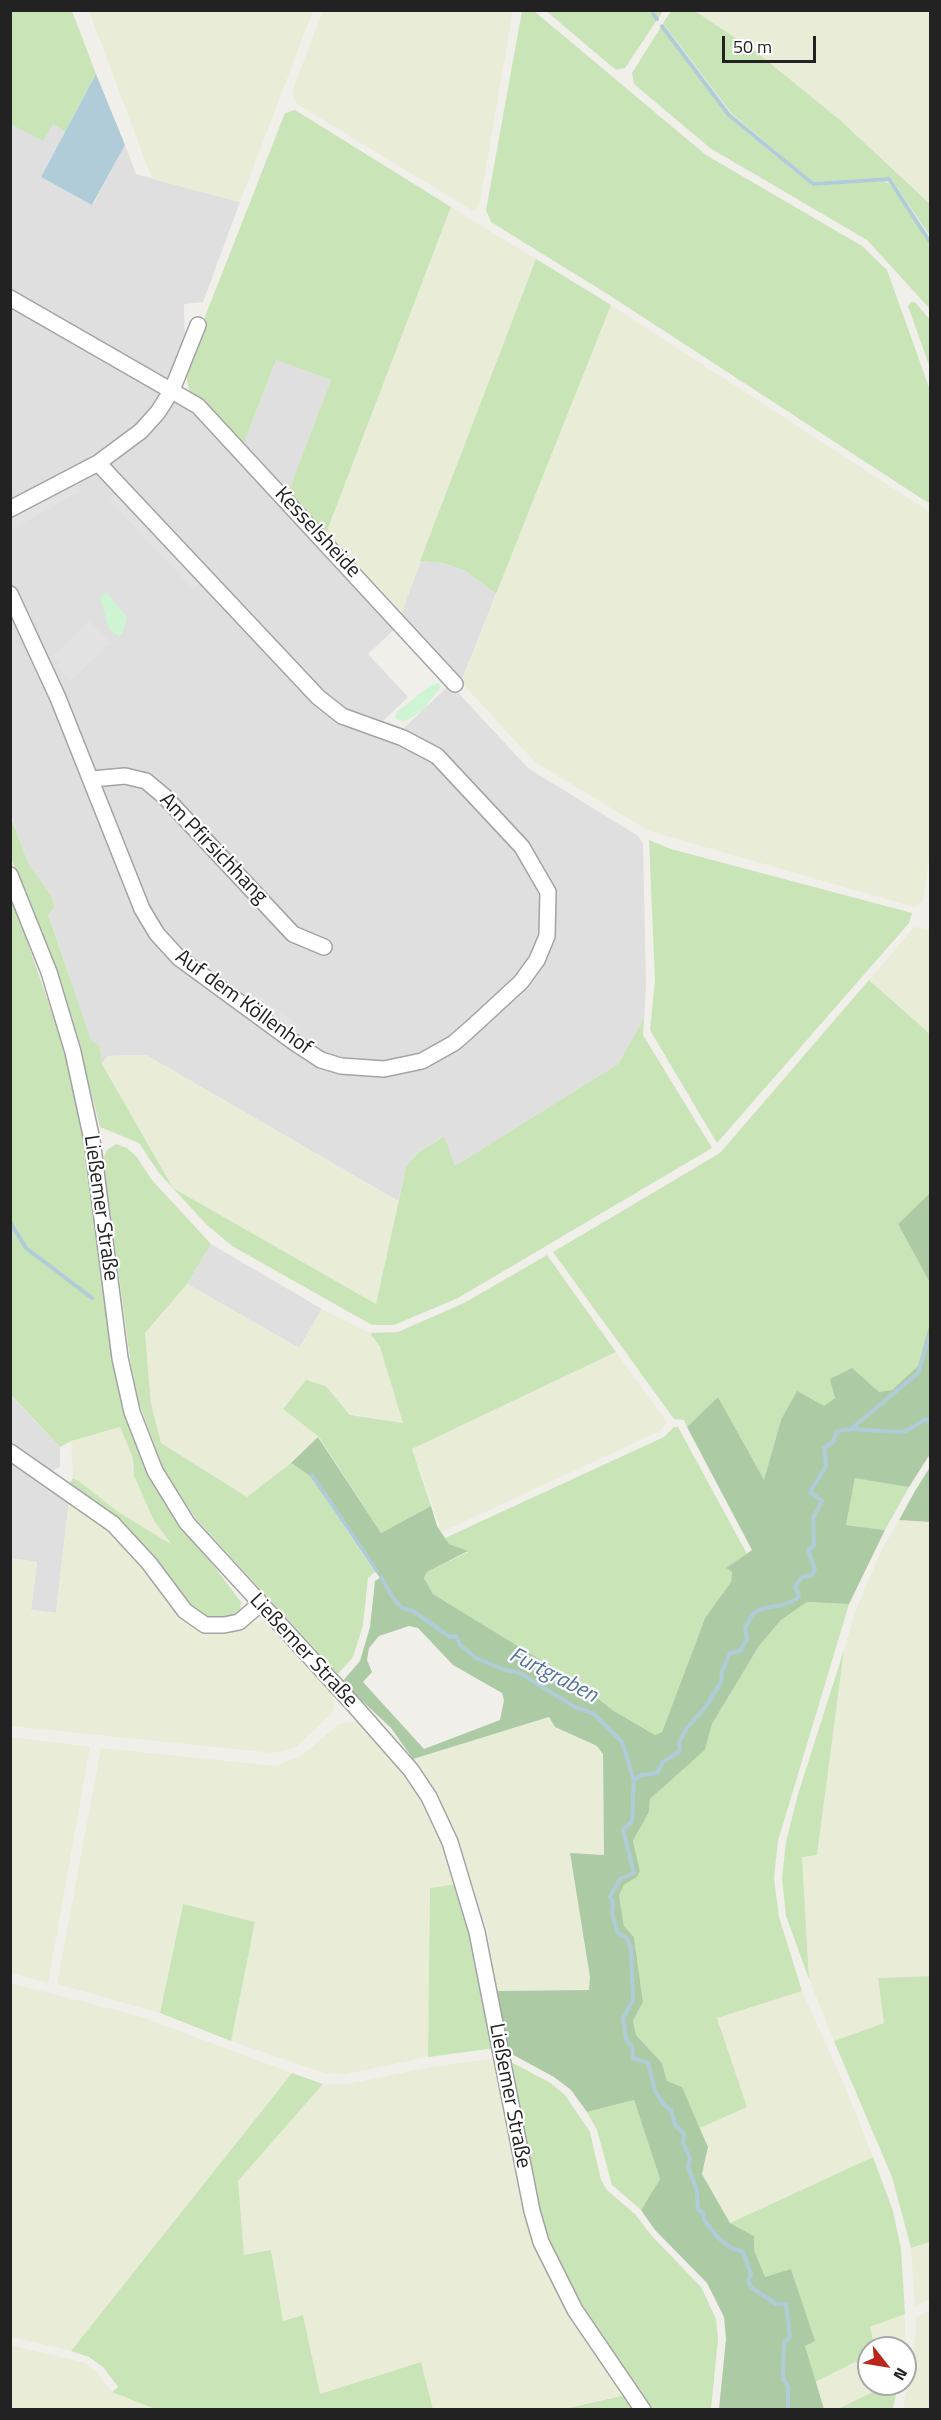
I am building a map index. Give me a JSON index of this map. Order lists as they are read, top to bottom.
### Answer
{
  "streets": {
    "street": [
      "Kesselsheide",
      "Am Pfirsichhang",
      "Auf dem Köllenhof",
      "Ließemer Straße"
    ]
  },
  "crossings": [
    ["Am Pfirsichhang", "Auf dem Köllenhof"]
  ],
  "water": ["Furtgraben"],
  "scale_bar": "50 m",
  "north": "bottom right"
}
